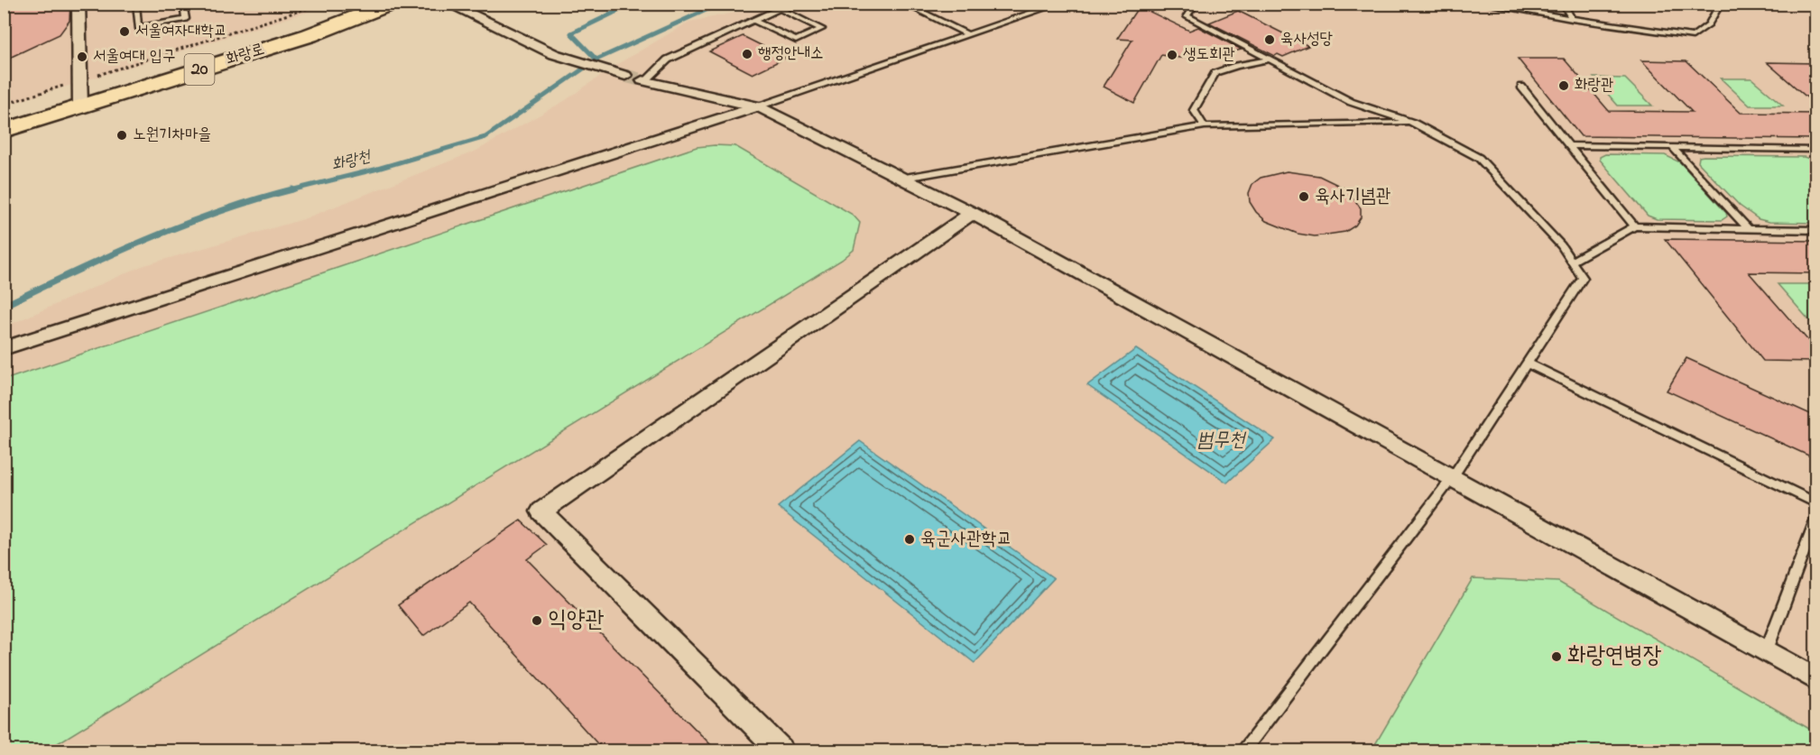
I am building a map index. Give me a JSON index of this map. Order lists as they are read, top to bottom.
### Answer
{
  "streets": {
    "main road": ["화랑로", "20"]
  },
  "water": ["화랑천", "범무천"],
  "places": [
    "서울여자대학교",
    "육사성당",
    "행정안내소",
    "생도회관",
    "서울여대 입구",
    "화랑관",
    "노원기차마을",
    "육사기념관",
    "육군사관학교",
    "익양관",
    "화랑연병장"
  ]
}
